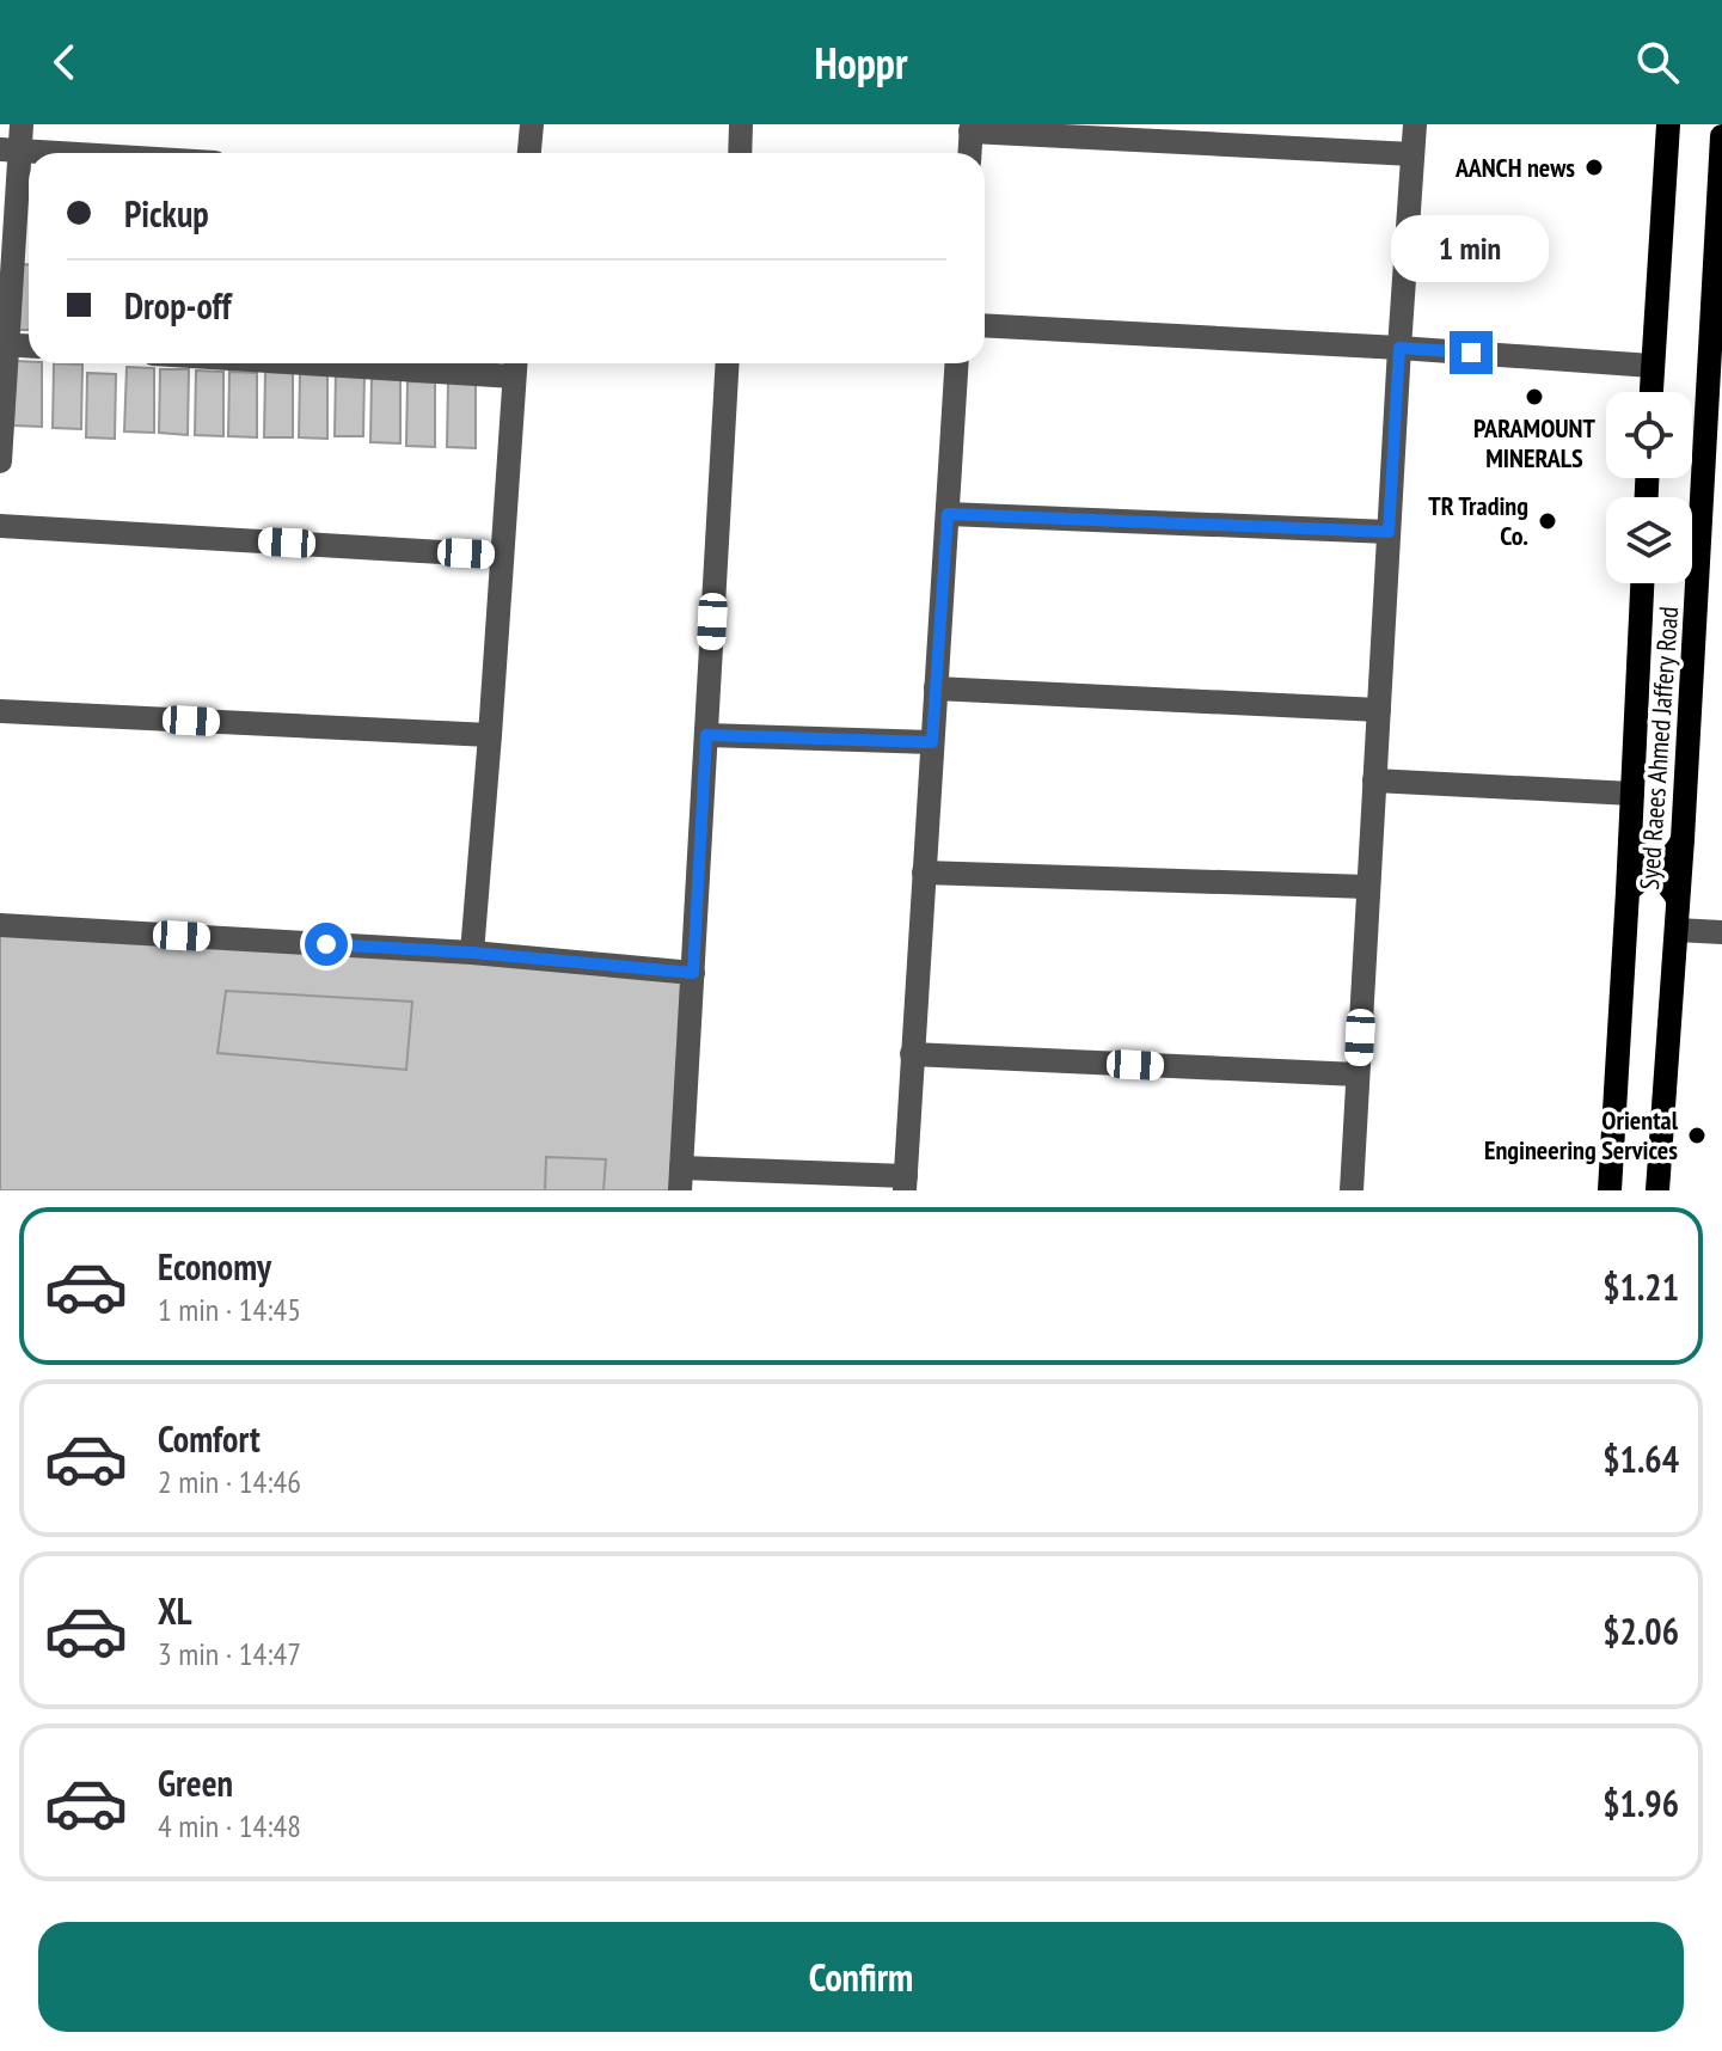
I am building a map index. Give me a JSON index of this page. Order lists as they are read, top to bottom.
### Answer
{
  "streets": {
    "main road": ["Syed Raees Ahmed Jaffery Road"]
  },
  "places": [
    "AANCH news",
    "PARAMOUNT MINERALS",
    "TR Trading Co.",
    "Oriental Engineering Services"
  ],
  "page": {
    "header": "Hoppr",
    "banner": ["Pickup", "Drop-off"],
    "bubble": "1 min",
    "list": [
      {
        "name": "Economy",
        "note": "1 min · 14:45",
        "value": "$1.21"
      },
      {
        "name": "Comfort",
        "note": "2 min · 14:46",
        "value": "$1.64"
      },
      {
        "name": "XL",
        "note": "3 min · 14:47",
        "value": "$2.06"
      },
      {
        "name": "Green",
        "note": "4 min · 14:48",
        "value": "$1.96"
      }
    ],
    "buttons": "Confirm"
  }
}
